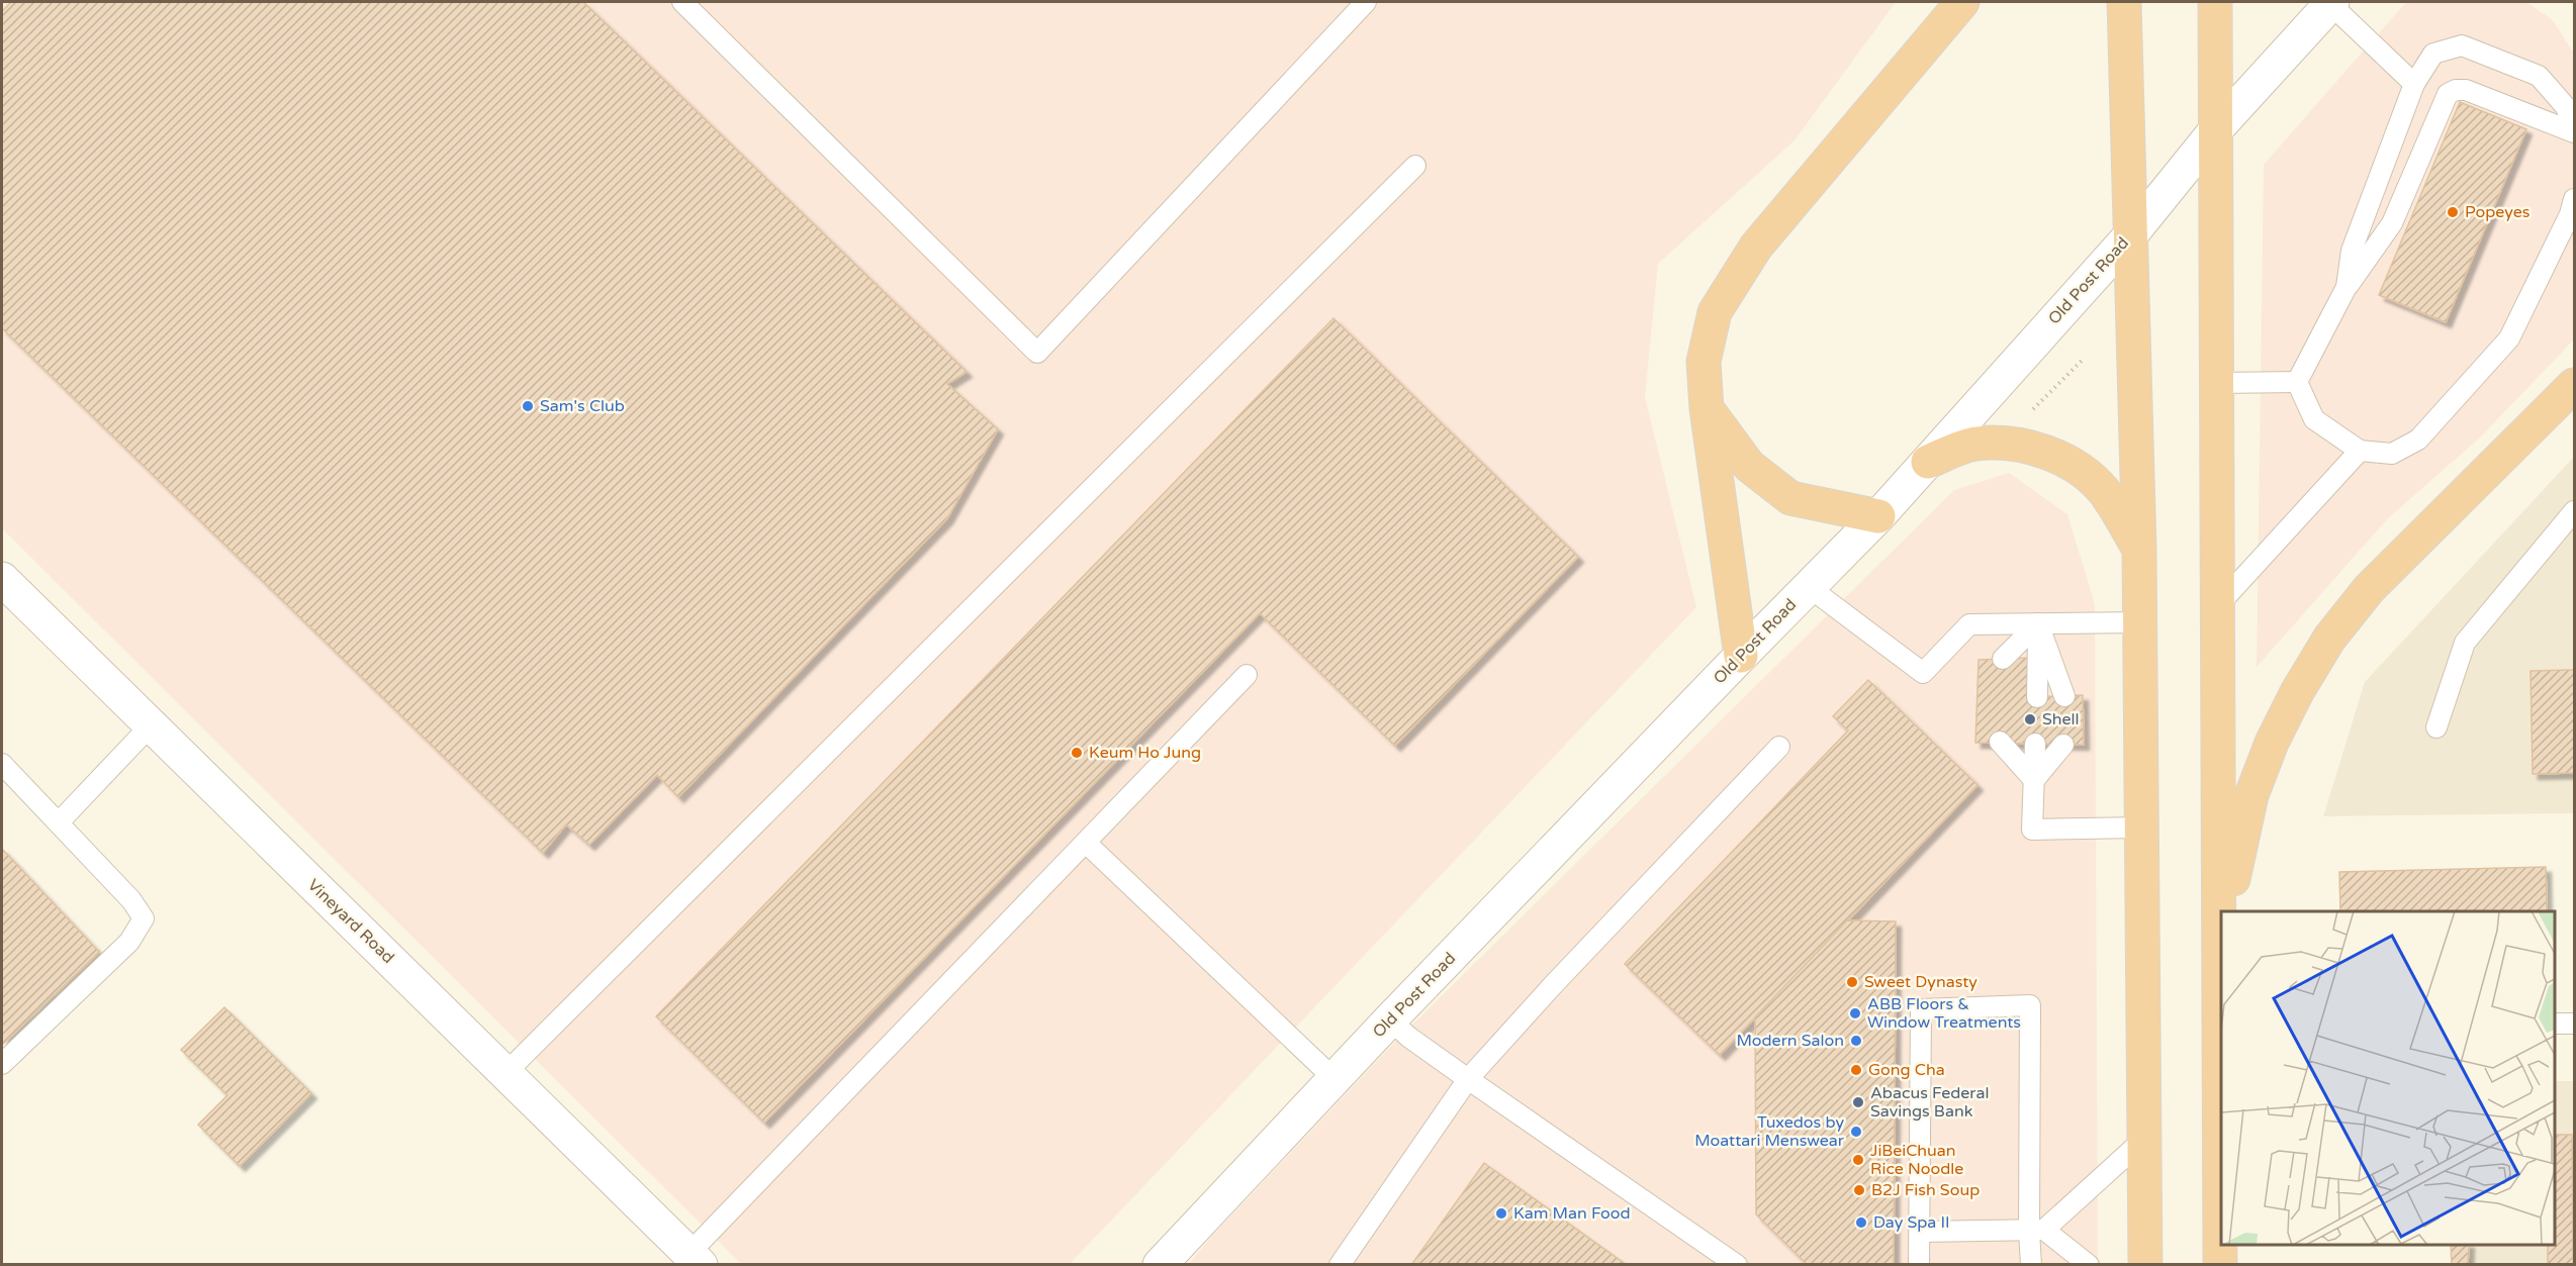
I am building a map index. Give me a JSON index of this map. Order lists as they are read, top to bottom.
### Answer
{
  "streets": {
    "street": ["Old Post Road", "Vineyard Road"]
  },
  "places": [
    "Popeyes",
    "Sam's Club",
    "Shell",
    "Keum Ho Jung",
    "Sweet Dynasty",
    "ABB Floors & Window Treatments",
    "Modern Salon",
    "Gong Cha",
    "Abacus Federal Savings Bank",
    "Tuxedos by Moattari Menswear",
    "JiBeiChuan Rice Noodle",
    "B2J Fish Soup",
    "Kam Man Food",
    "Day Spa II"
  ]
}
